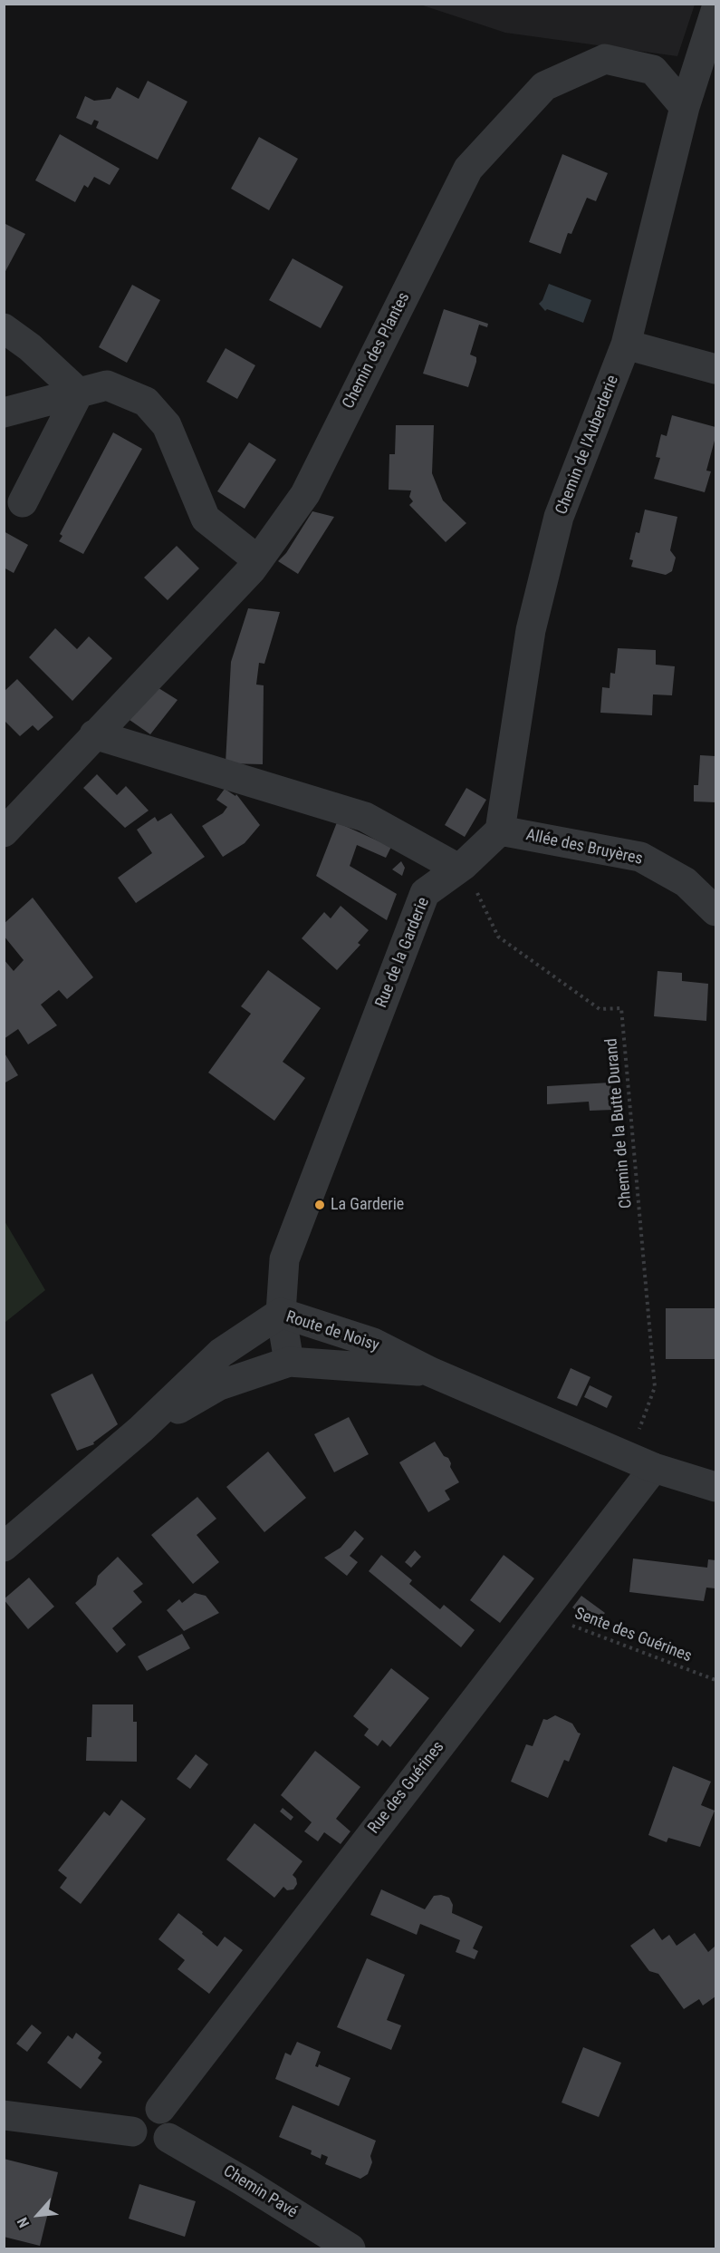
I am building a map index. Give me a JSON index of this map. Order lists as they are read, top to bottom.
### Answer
{
  "streets": {
    "street": [
      "Chemin des Plantes",
      "Chemin de l'Auberderie",
      "Allée des Bruyères",
      "Rue de la Garderie",
      "Route de Noisy",
      "Rue des Guérines",
      "Chemin Pavé"
    ],
    "path": ["Chemin de la Butte Durand", "Sente des Guérines"]
  },
  "crossings": [
    ["Chemin des Plantes", "Chemin de l'Auberderie"],
    ["Chemin de l'Auberderie", "Allée des Bruyères"],
    ["Rue de la Garderie", "Chemin de la Butte Durand"],
    ["Rue de la Garderie", "Route de Noisy"],
    ["Chemin de la Butte Durand", "Route de Noisy"],
    ["Chemin de la Butte Durand", "Rue des Guérines"],
    ["Route de Noisy", "Rue des Guérines"],
    ["Sente des Guérines", "Rue des Guérines"],
    ["Rue des Guérines", "Chemin Pavé"]
  ],
  "places": ["La Garderie"],
  "north": "bottom left"
}
